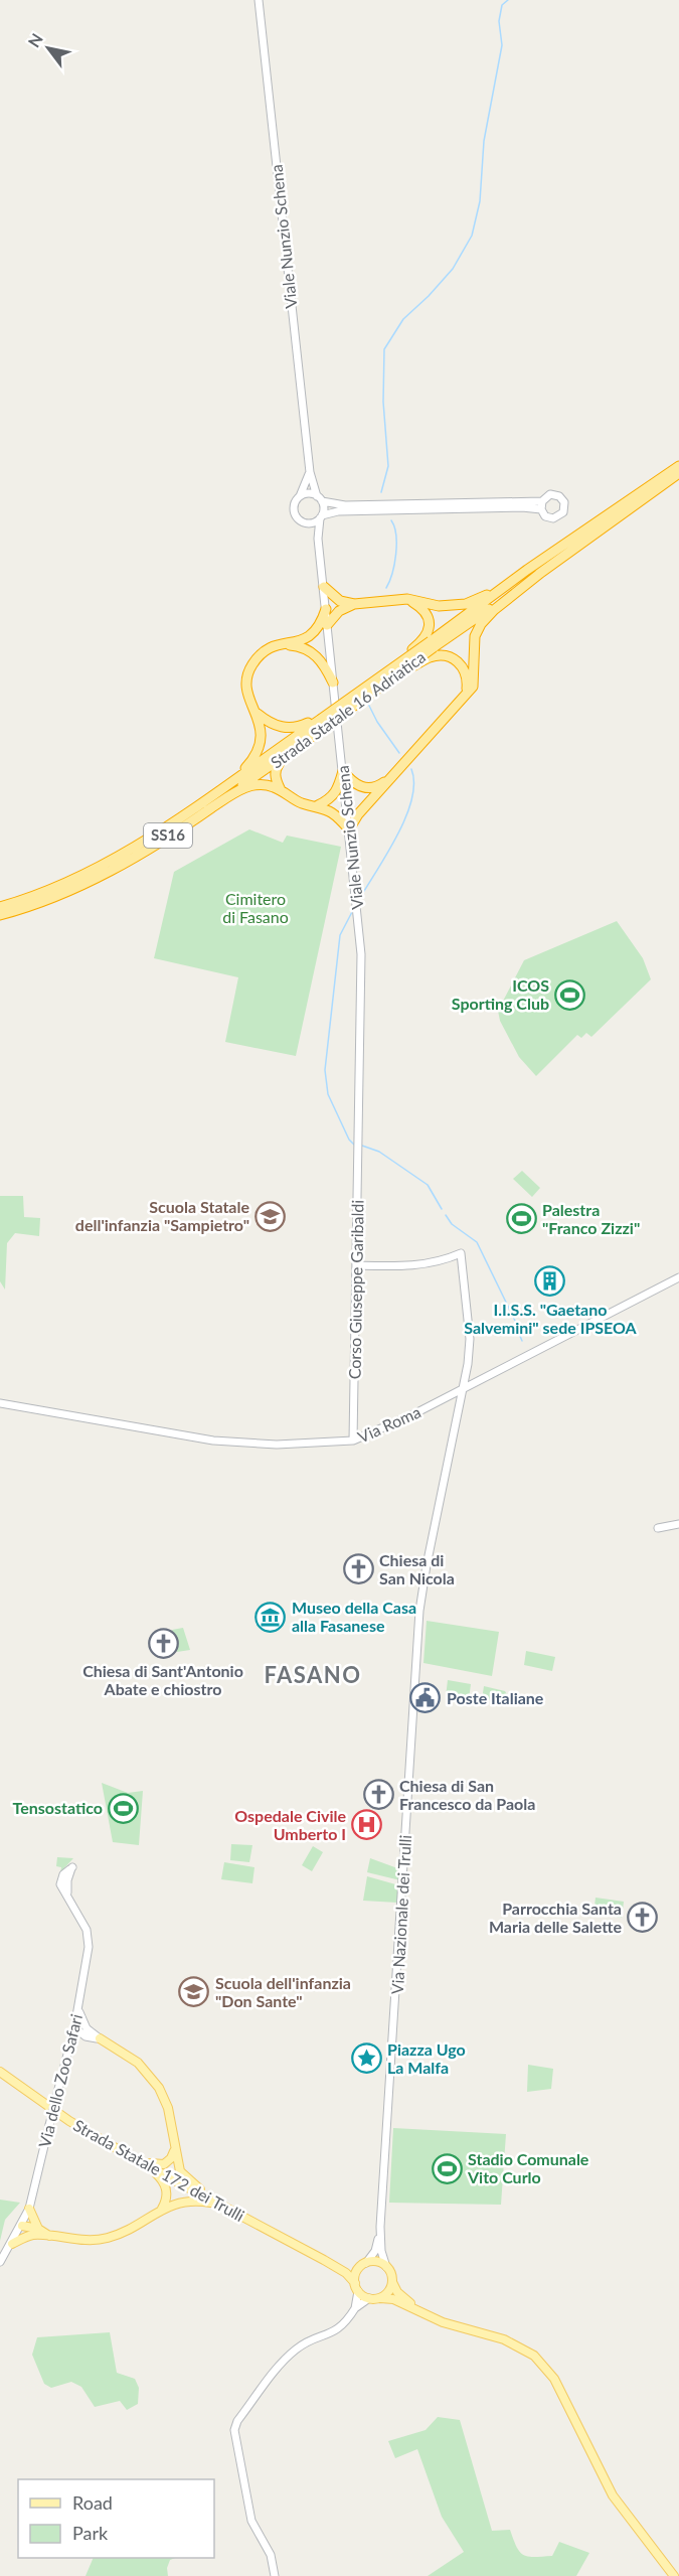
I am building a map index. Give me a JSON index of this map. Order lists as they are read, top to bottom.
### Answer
{
  "streets": {
    "highway": ["Strada Statale 16 Adriatica", "SS16"],
    "main road": ["Strada Statale 172 dei Trulli"],
    "street": [
      "Viale Nunzio Schena",
      "Corso Giuseppe Garibaldi",
      "Via Roma",
      "Via Nazionale dei Trulli",
      "Via dello Zoo Safari"
    ]
  },
  "crossings": [
    ["Viale Nunzio Schena", "Corso Giuseppe Garibaldi"],
    ["Corso Giuseppe Garibaldi", "Via Roma"],
    ["Corso Giuseppe Garibaldi", "Via Nazionale dei Trulli"],
    ["Via Roma", "Via Nazionale dei Trulli"],
    ["Via Nazionale dei Trulli", "Strada Statale 172 dei Trulli"]
  ],
  "districts": ["FASANO"],
  "parks": ["Cimitero di Fasano"],
  "places": {
    "sports": [
      "ICOS Sporting Club",
      "Palestra \"Franco Zizzi\"",
      "Tensostatico",
      "Stadio Comunale Vito Curlo"
    ],
    "school or university": ["Scuola Statale dell'infanzia \"Sampietro\"", "Scuola dell'infanzia \"Don Sante\""],
    "building": ["I.I.S.S. \"Gaetano Salvemini\" sede IPSEOA"],
    "church": [
      "Chiesa di San Nicola",
      "Chiesa di Sant'Antonio Abate e chiostro",
      "Chiesa di San Francesco da Paola",
      "Parrocchia Santa Maria delle Salette"
    ],
    "museum": ["Museo della Casa alla Fasanese"],
    "public building": ["Poste Italiane"],
    "hospital": ["Ospedale Civile Umberto I"],
    "place": ["Piazza Ugo La Malfa"]
  },
  "legend": ["Road", "Park"],
  "north": "top left"
}
